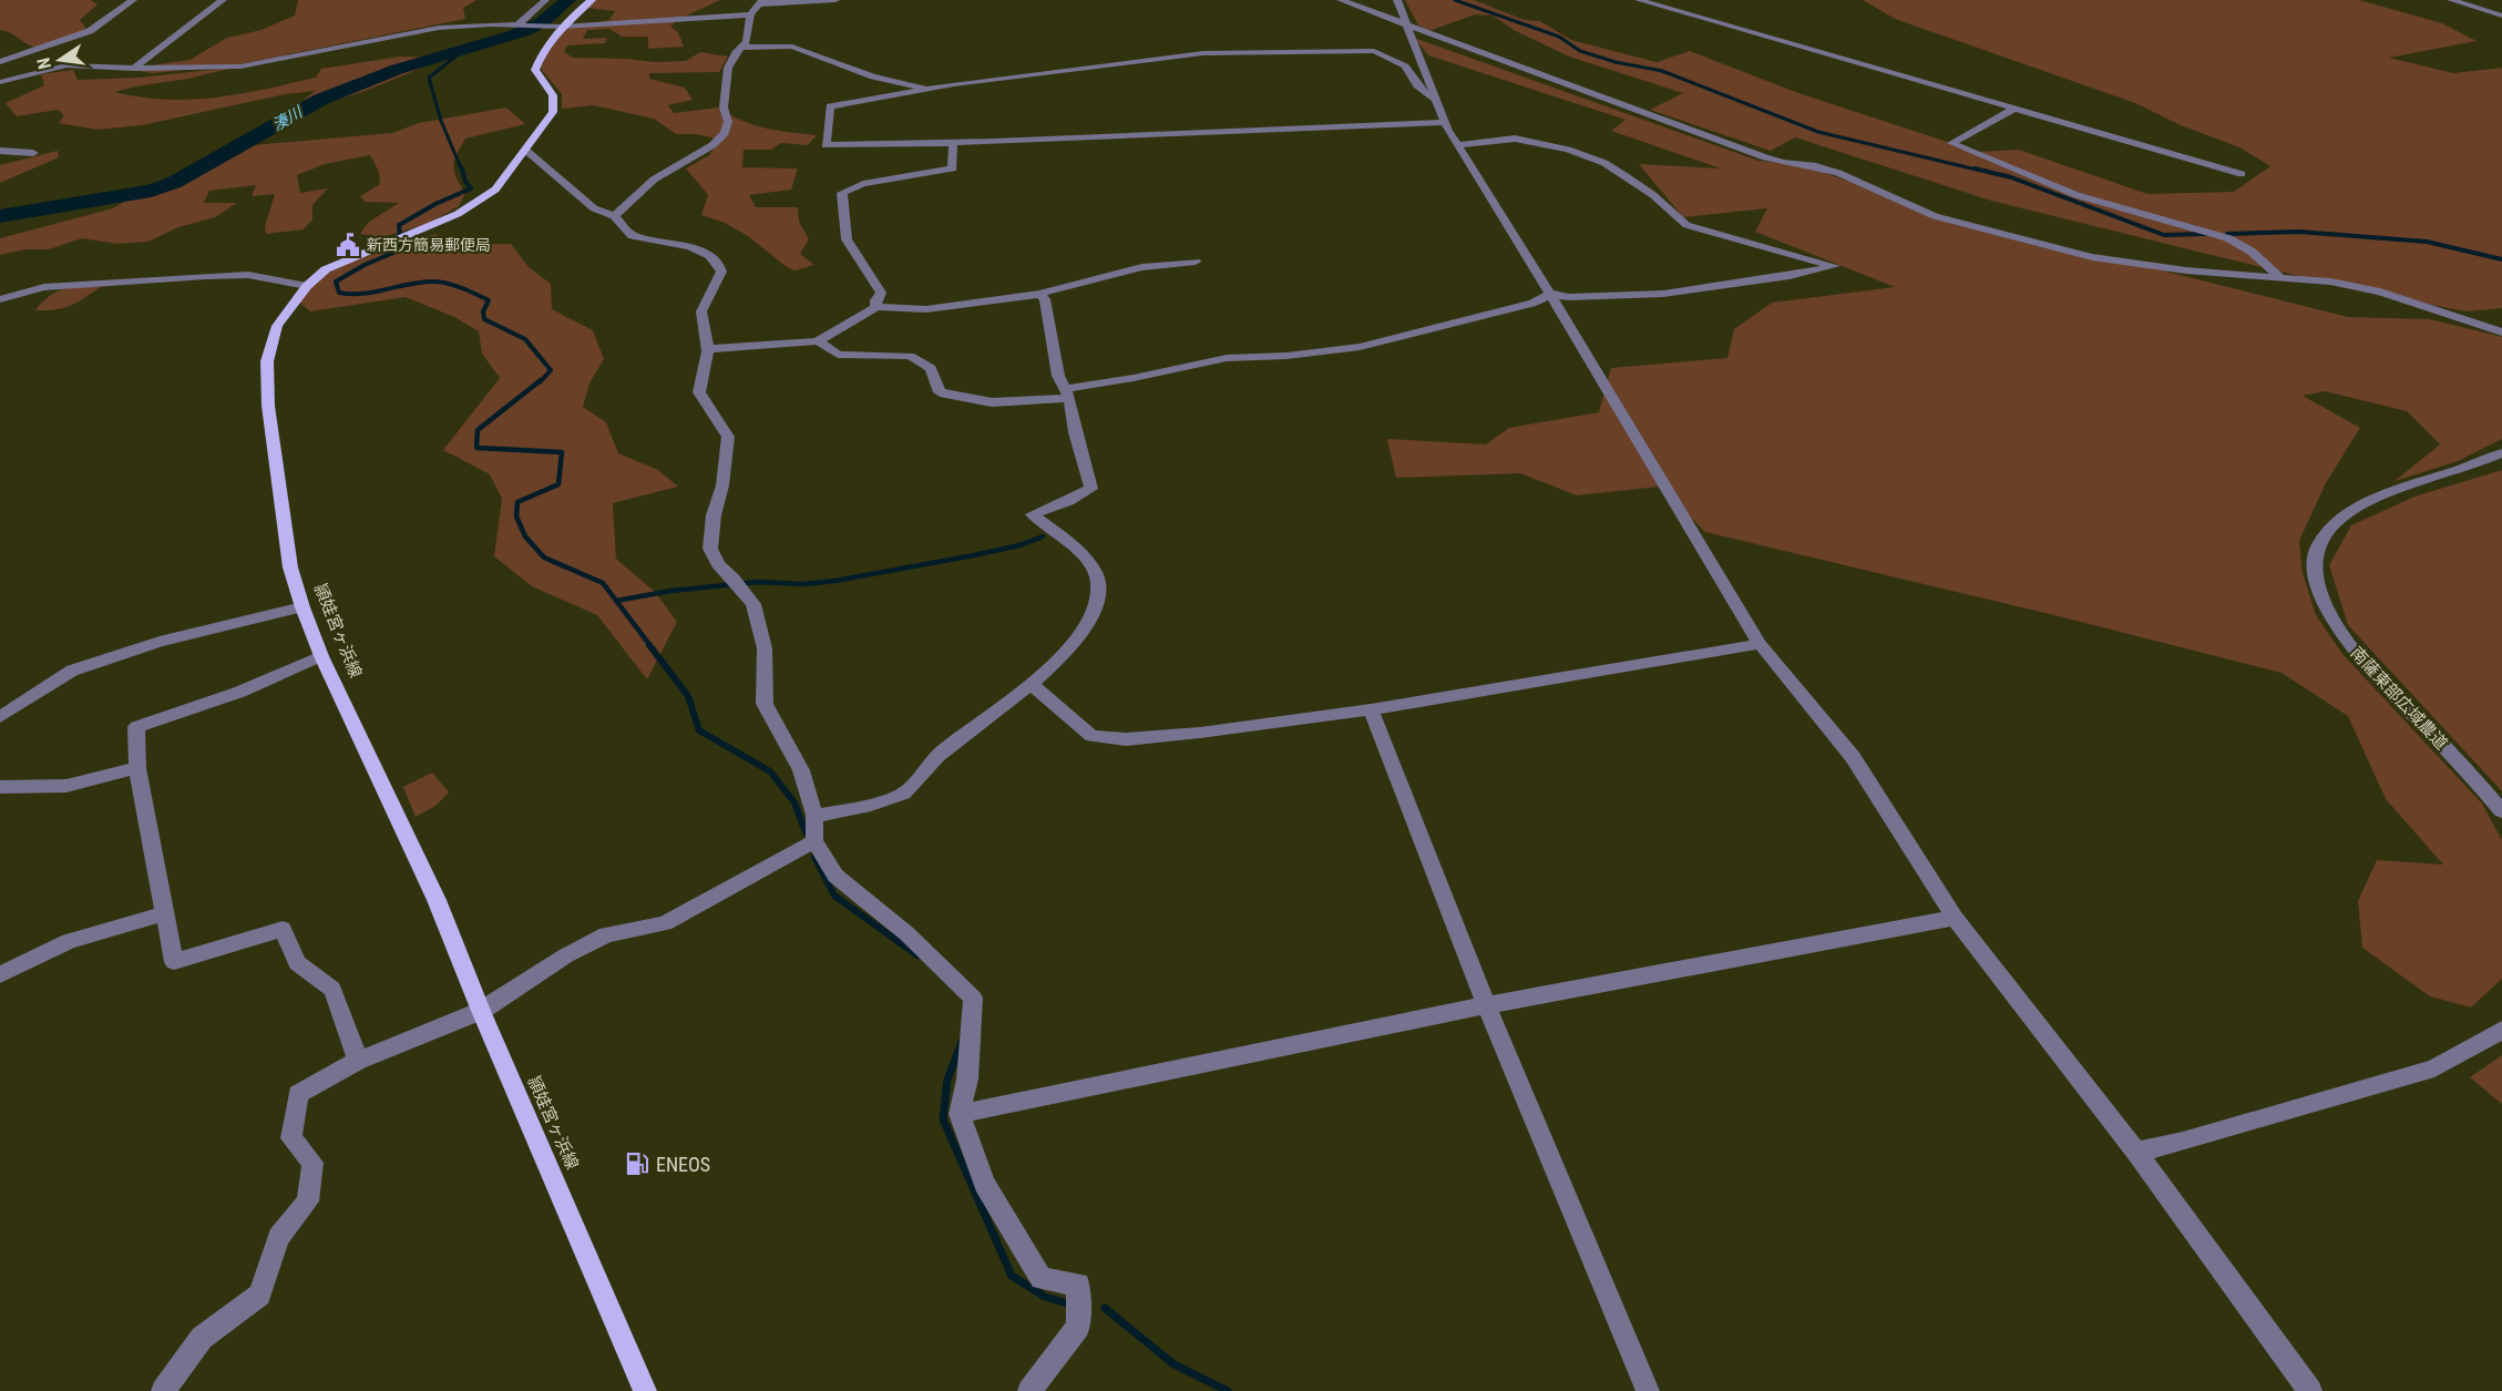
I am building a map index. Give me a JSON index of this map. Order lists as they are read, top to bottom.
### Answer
{
  "streets": {
    "main road": ["頴娃宮ヶ浜線"],
    "street": ["南薩東部広域農道"]
  },
  "water": ["湊川"],
  "places": {
    "public building": ["新西方簡易郵便局"],
    "fuel station": ["ENEOS"]
  },
  "north": "left"
}
